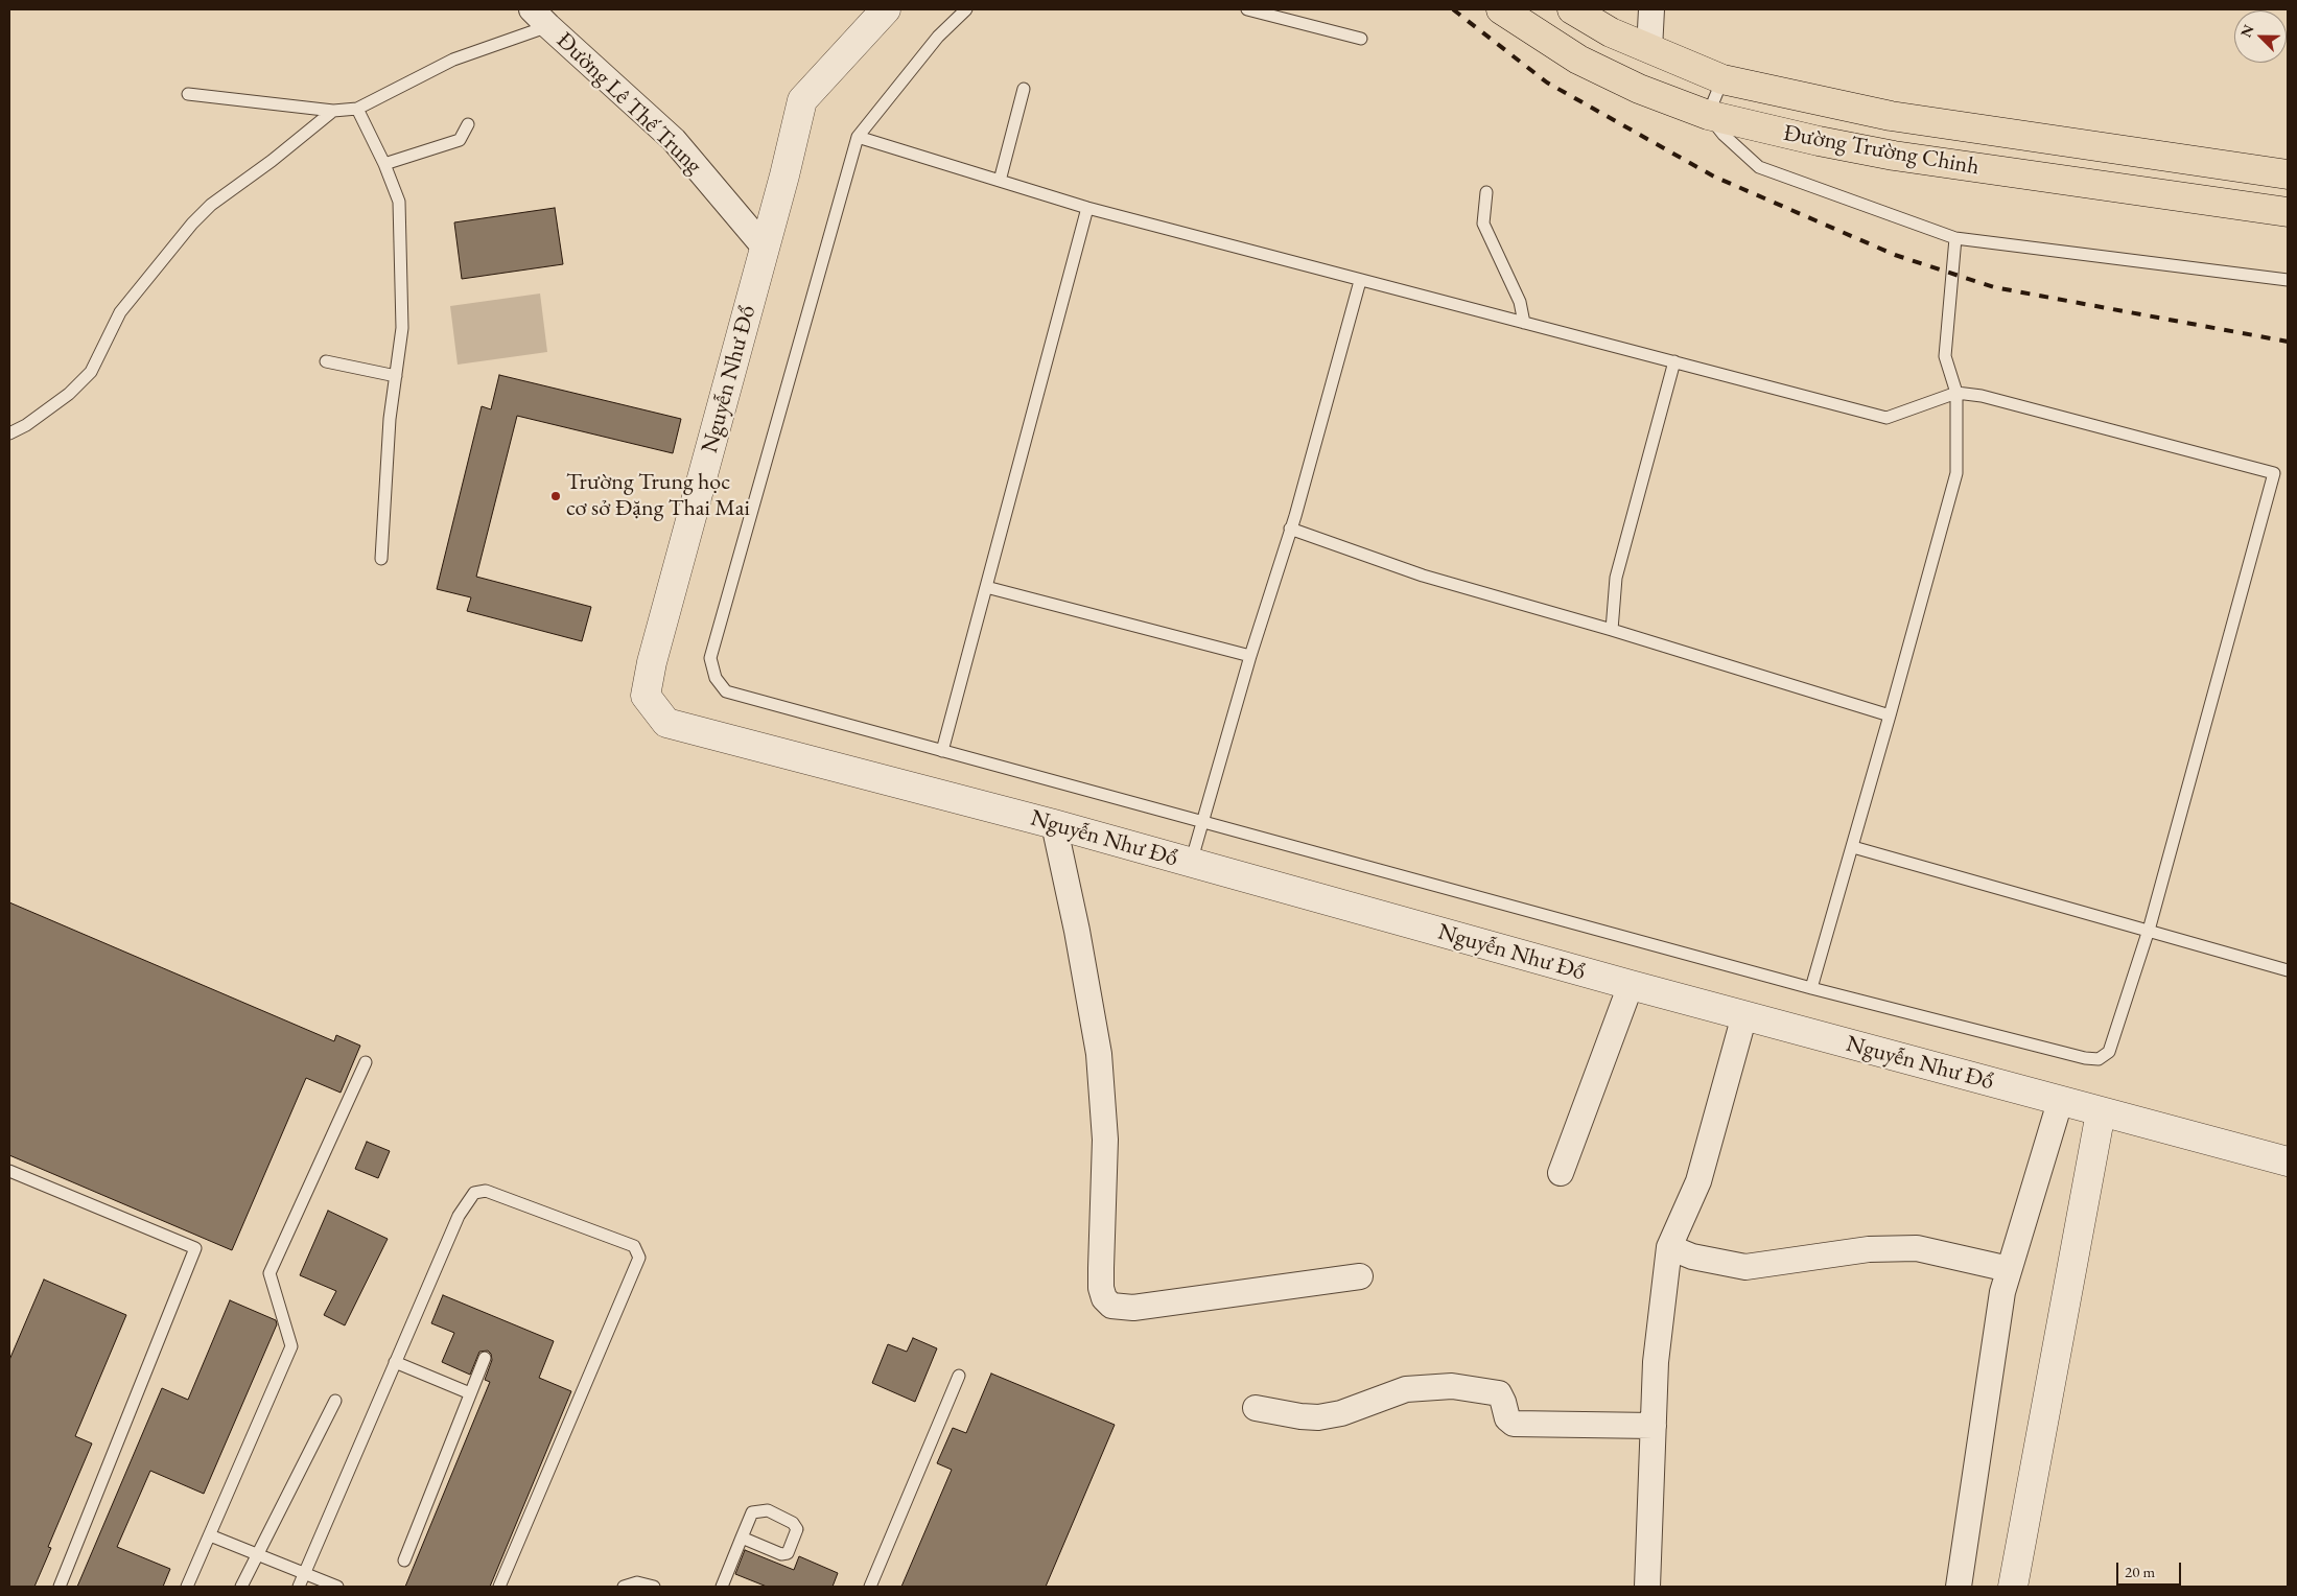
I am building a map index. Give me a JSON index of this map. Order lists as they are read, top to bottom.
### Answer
{
  "streets": {
    "highway": ["Đường Trường Chinh"],
    "street": ["Đường Lê Thế Trung", "Nguyễn Như Đổ"]
  },
  "crossings": [
    ["Đường Lê Thế Trung", "Nguyễn Như Đổ"]
  ],
  "places": ["Trường Trung học cơ sở Đặng Thai Mai"],
  "scale_bar": "20 m",
  "north": "top left"
}
